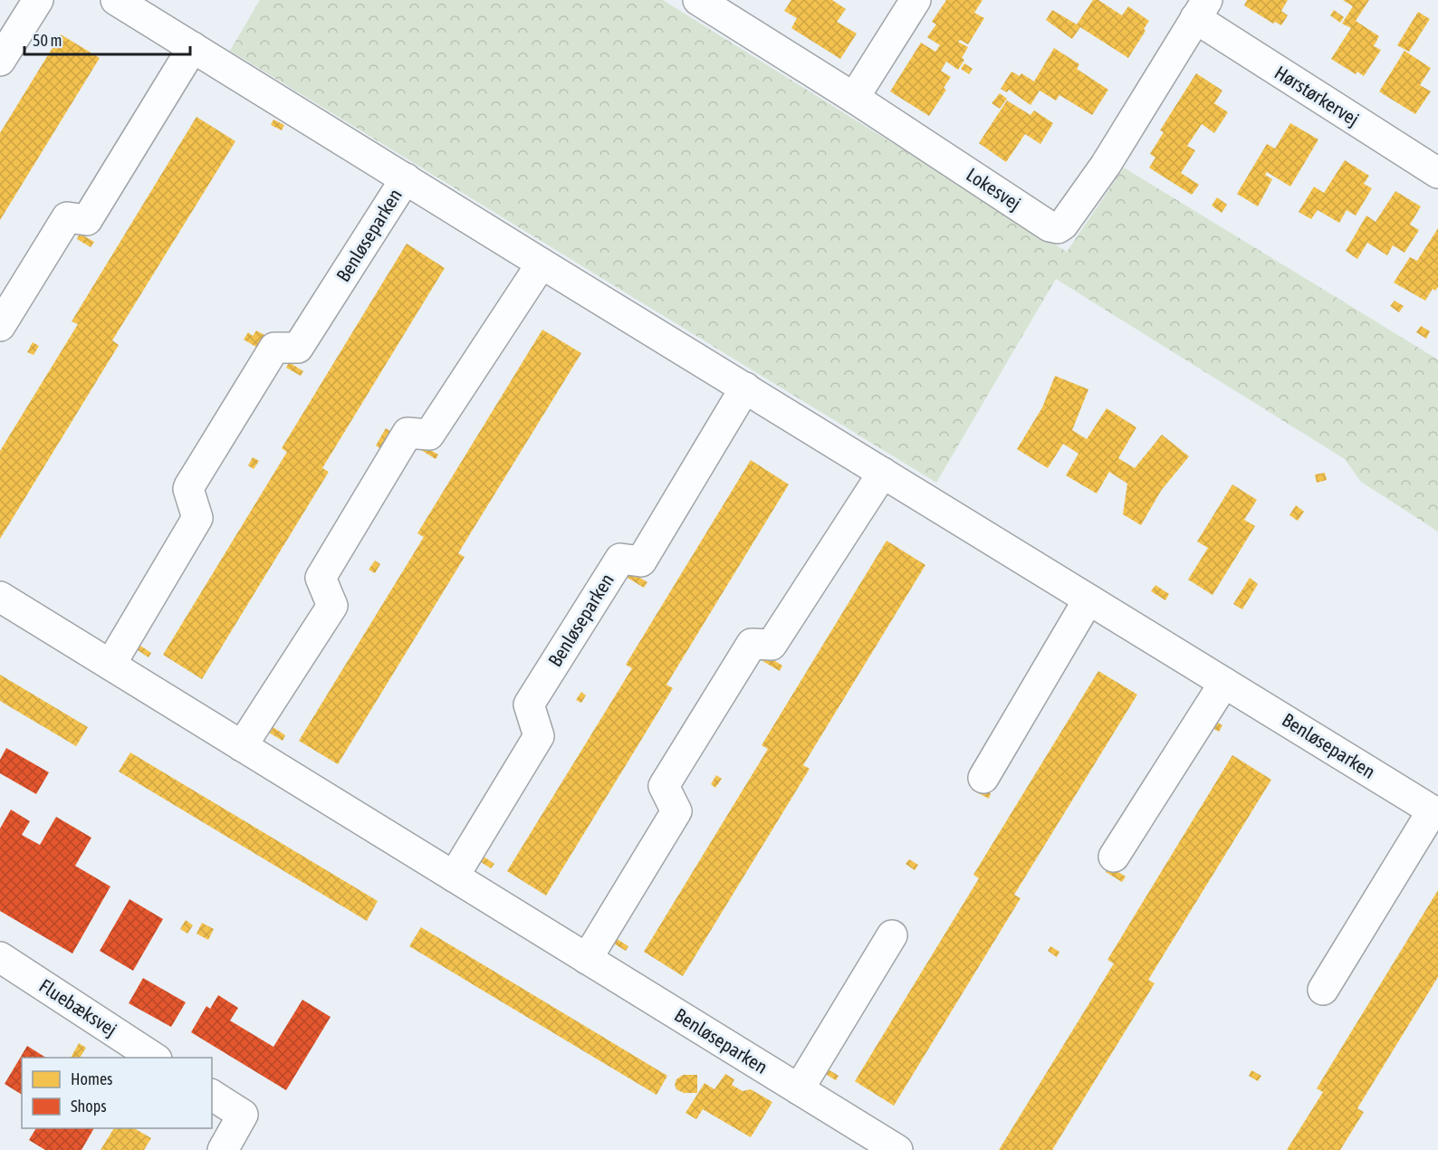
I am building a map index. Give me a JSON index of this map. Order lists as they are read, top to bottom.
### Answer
{
  "streets": {
    "street": [
      "Hørstørkervej",
      "Lokesvej",
      "Benløseparken",
      "Fluebæksvej"
    ]
  },
  "crossings": [
    ["Hørstørkervej", "Lokesvej"]
  ],
  "legend": ["Homes", "Shops"],
  "scale_bar": "50 m"
}
